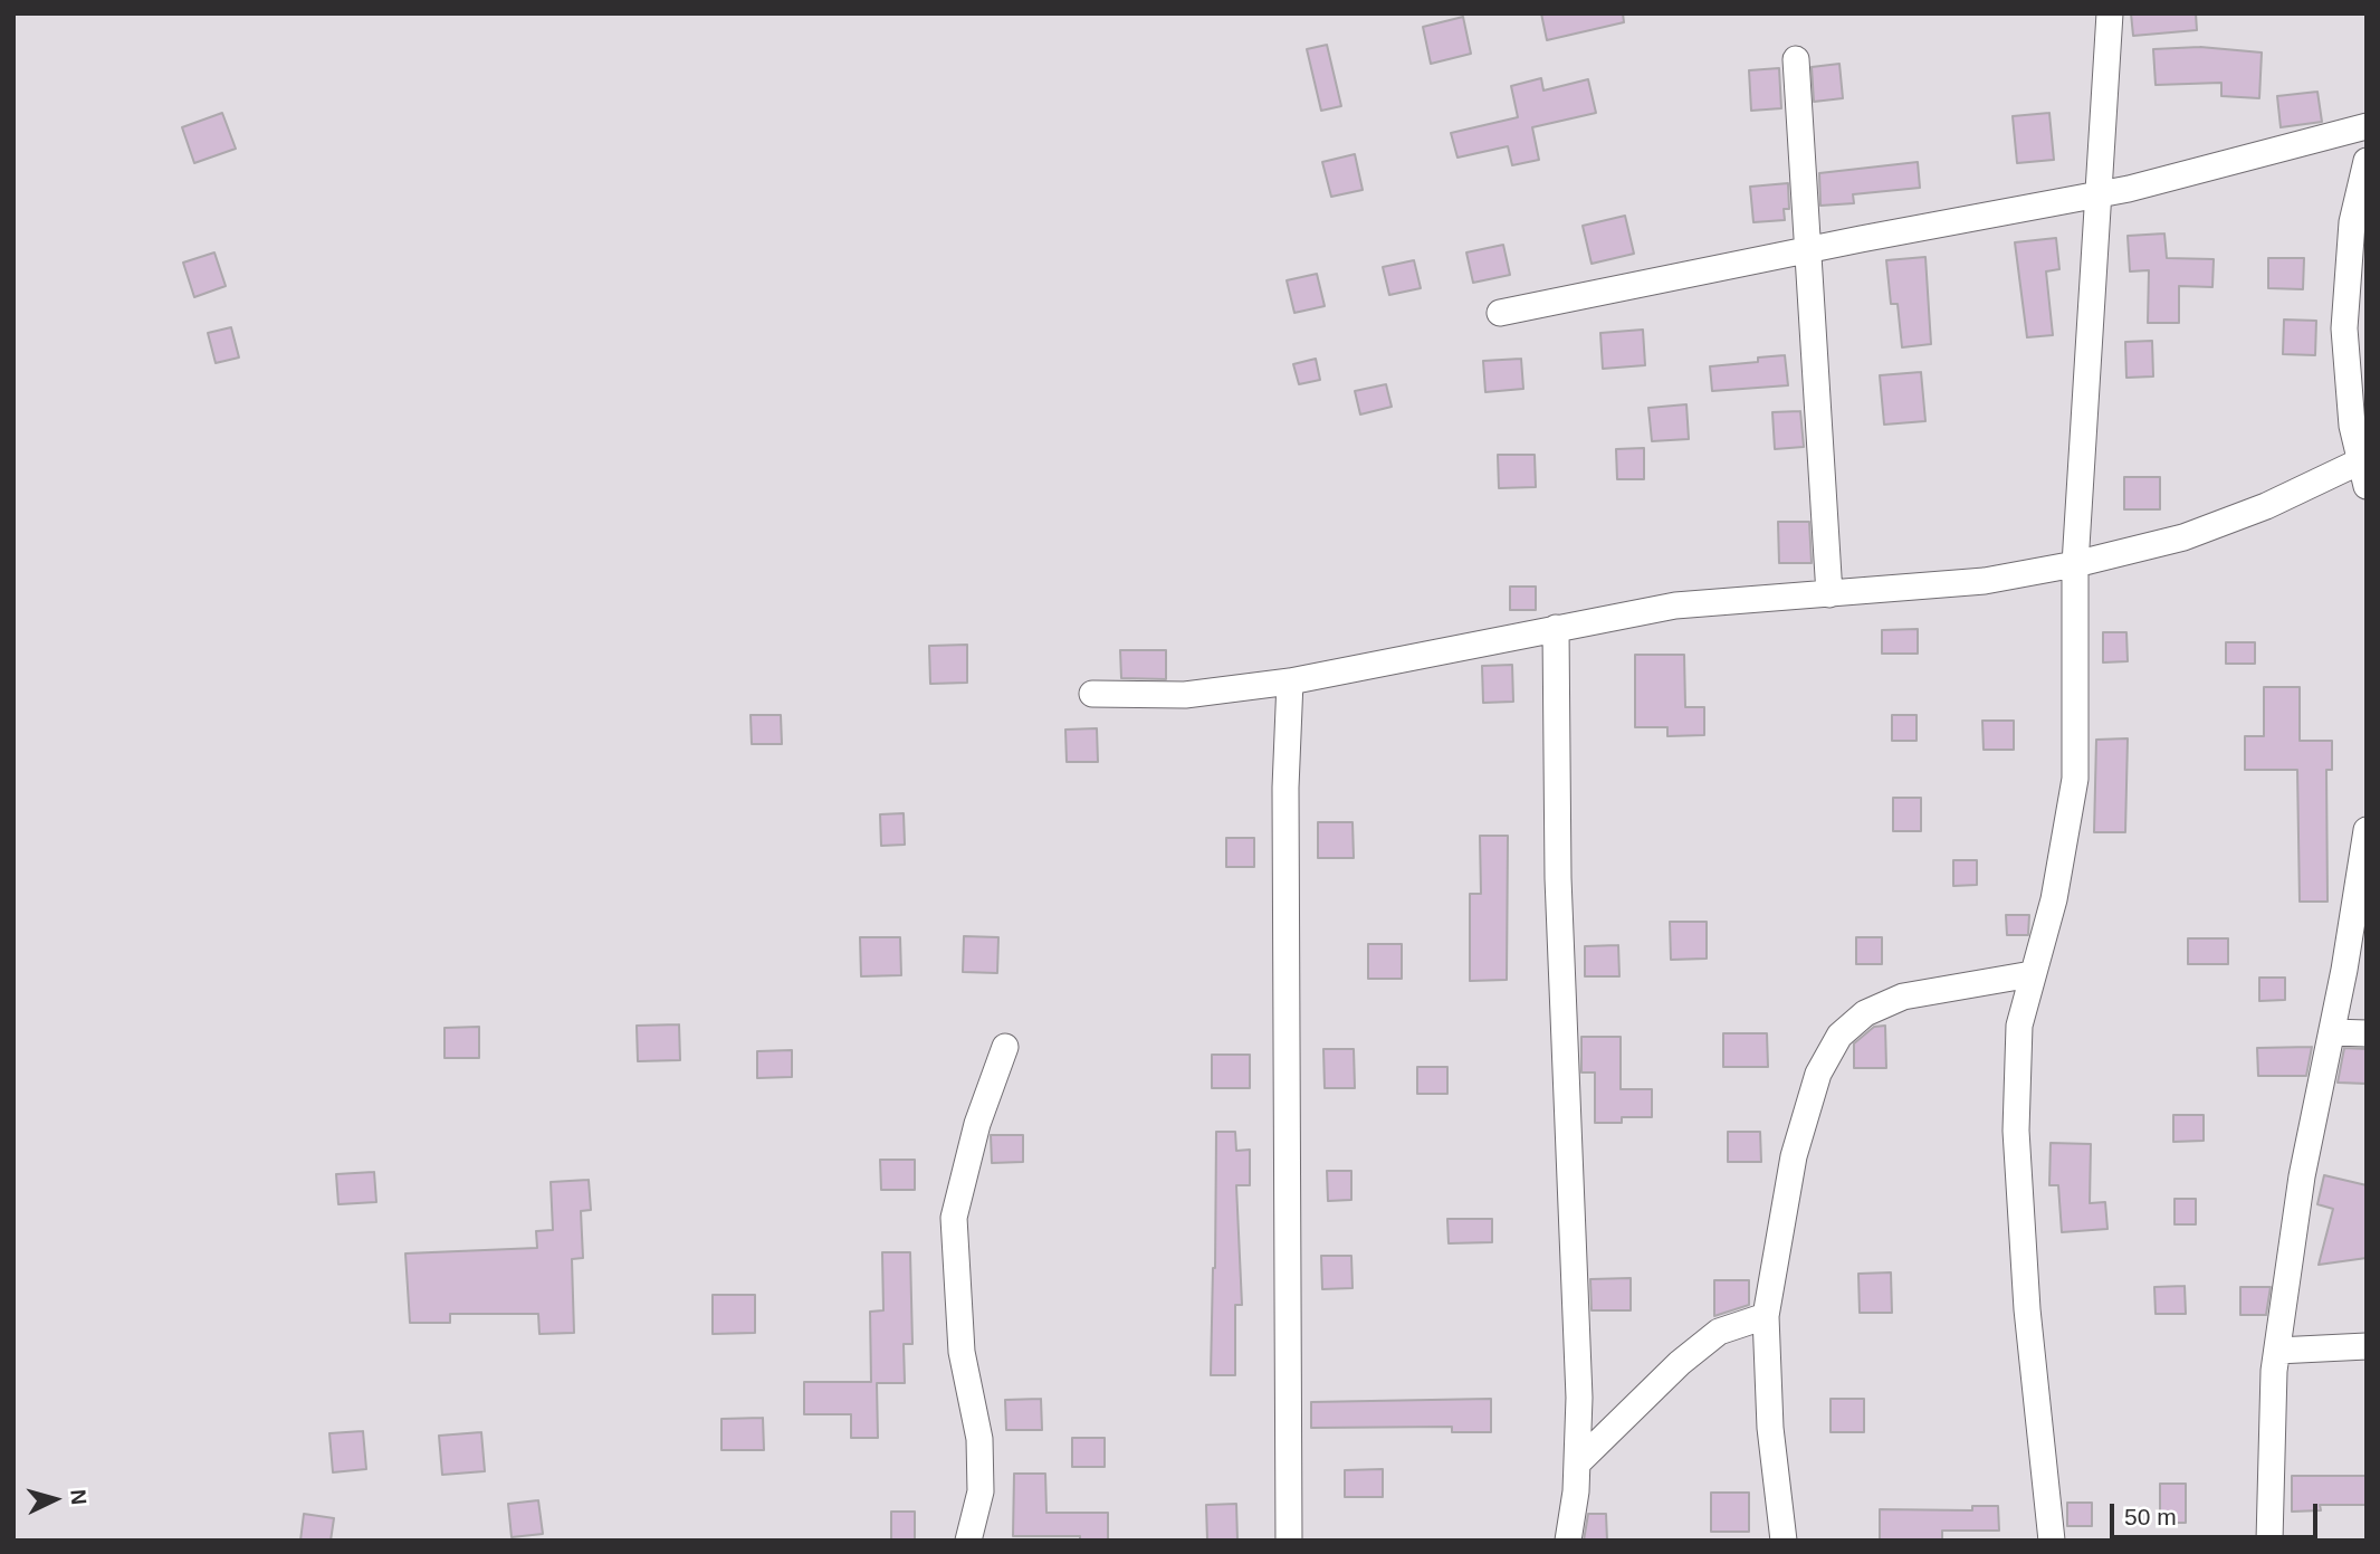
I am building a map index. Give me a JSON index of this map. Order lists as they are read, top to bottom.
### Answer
{
  "scale_bar": "50 m",
  "north": "right"
}
